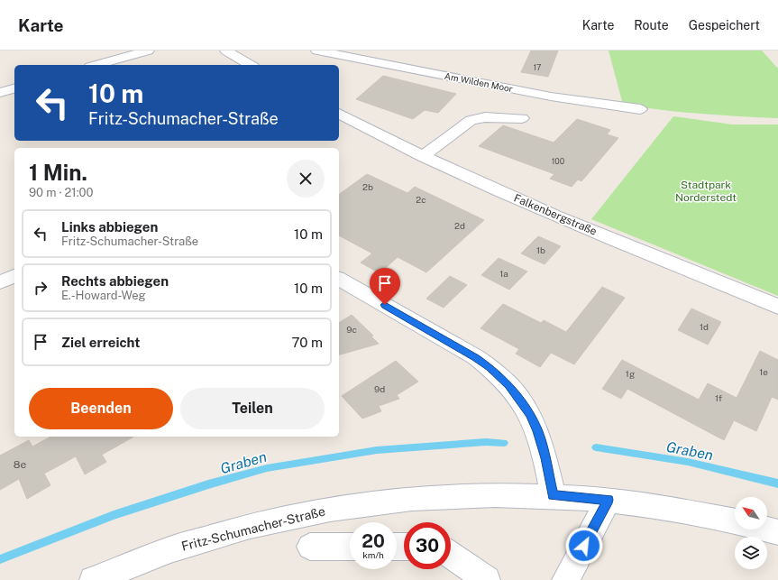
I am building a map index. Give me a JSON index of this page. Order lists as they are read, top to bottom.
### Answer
{
  "streets": {
    "street": ["Am Wilden Moor", "Falkenbergstraße", "Fritz-Schumacher-Straße"]
  },
  "water": ["Graben"],
  "parks": ["Stadtpark Norderstedt"],
  "house_numbers": [
    "17",
    "100",
    "2b",
    "2c",
    "2d",
    "1b",
    "1a",
    "1d",
    "9c",
    "1e",
    "1g",
    "9d",
    "1f",
    "8e"
  ],
  "north": "top left",
  "page": {
    "header": "Karte",
    "nav": ["Karte", "Route", "Gespeichert"],
    "turn": ["10 m", "Fritz-Schumacher-Straße"],
    "heading": ["1 Min.", "90 m · 21:00"],
    "list": [
      {
        "name": "Links abbiegen",
        "note": "Fritz-Schumacher-Straße",
        "value": "10 m"
      },
      {
        "name": "Rechts abbiegen",
        "note": "E.-Howard-Weg",
        "value": "10 m"
      },
      {
        "name": "Ziel erreicht",
        "value": "70 m"
      }
    ],
    "buttons": ["Beenden", "Teilen"],
    "speed": "20 km/h",
    "limit": "30"
  }
}
